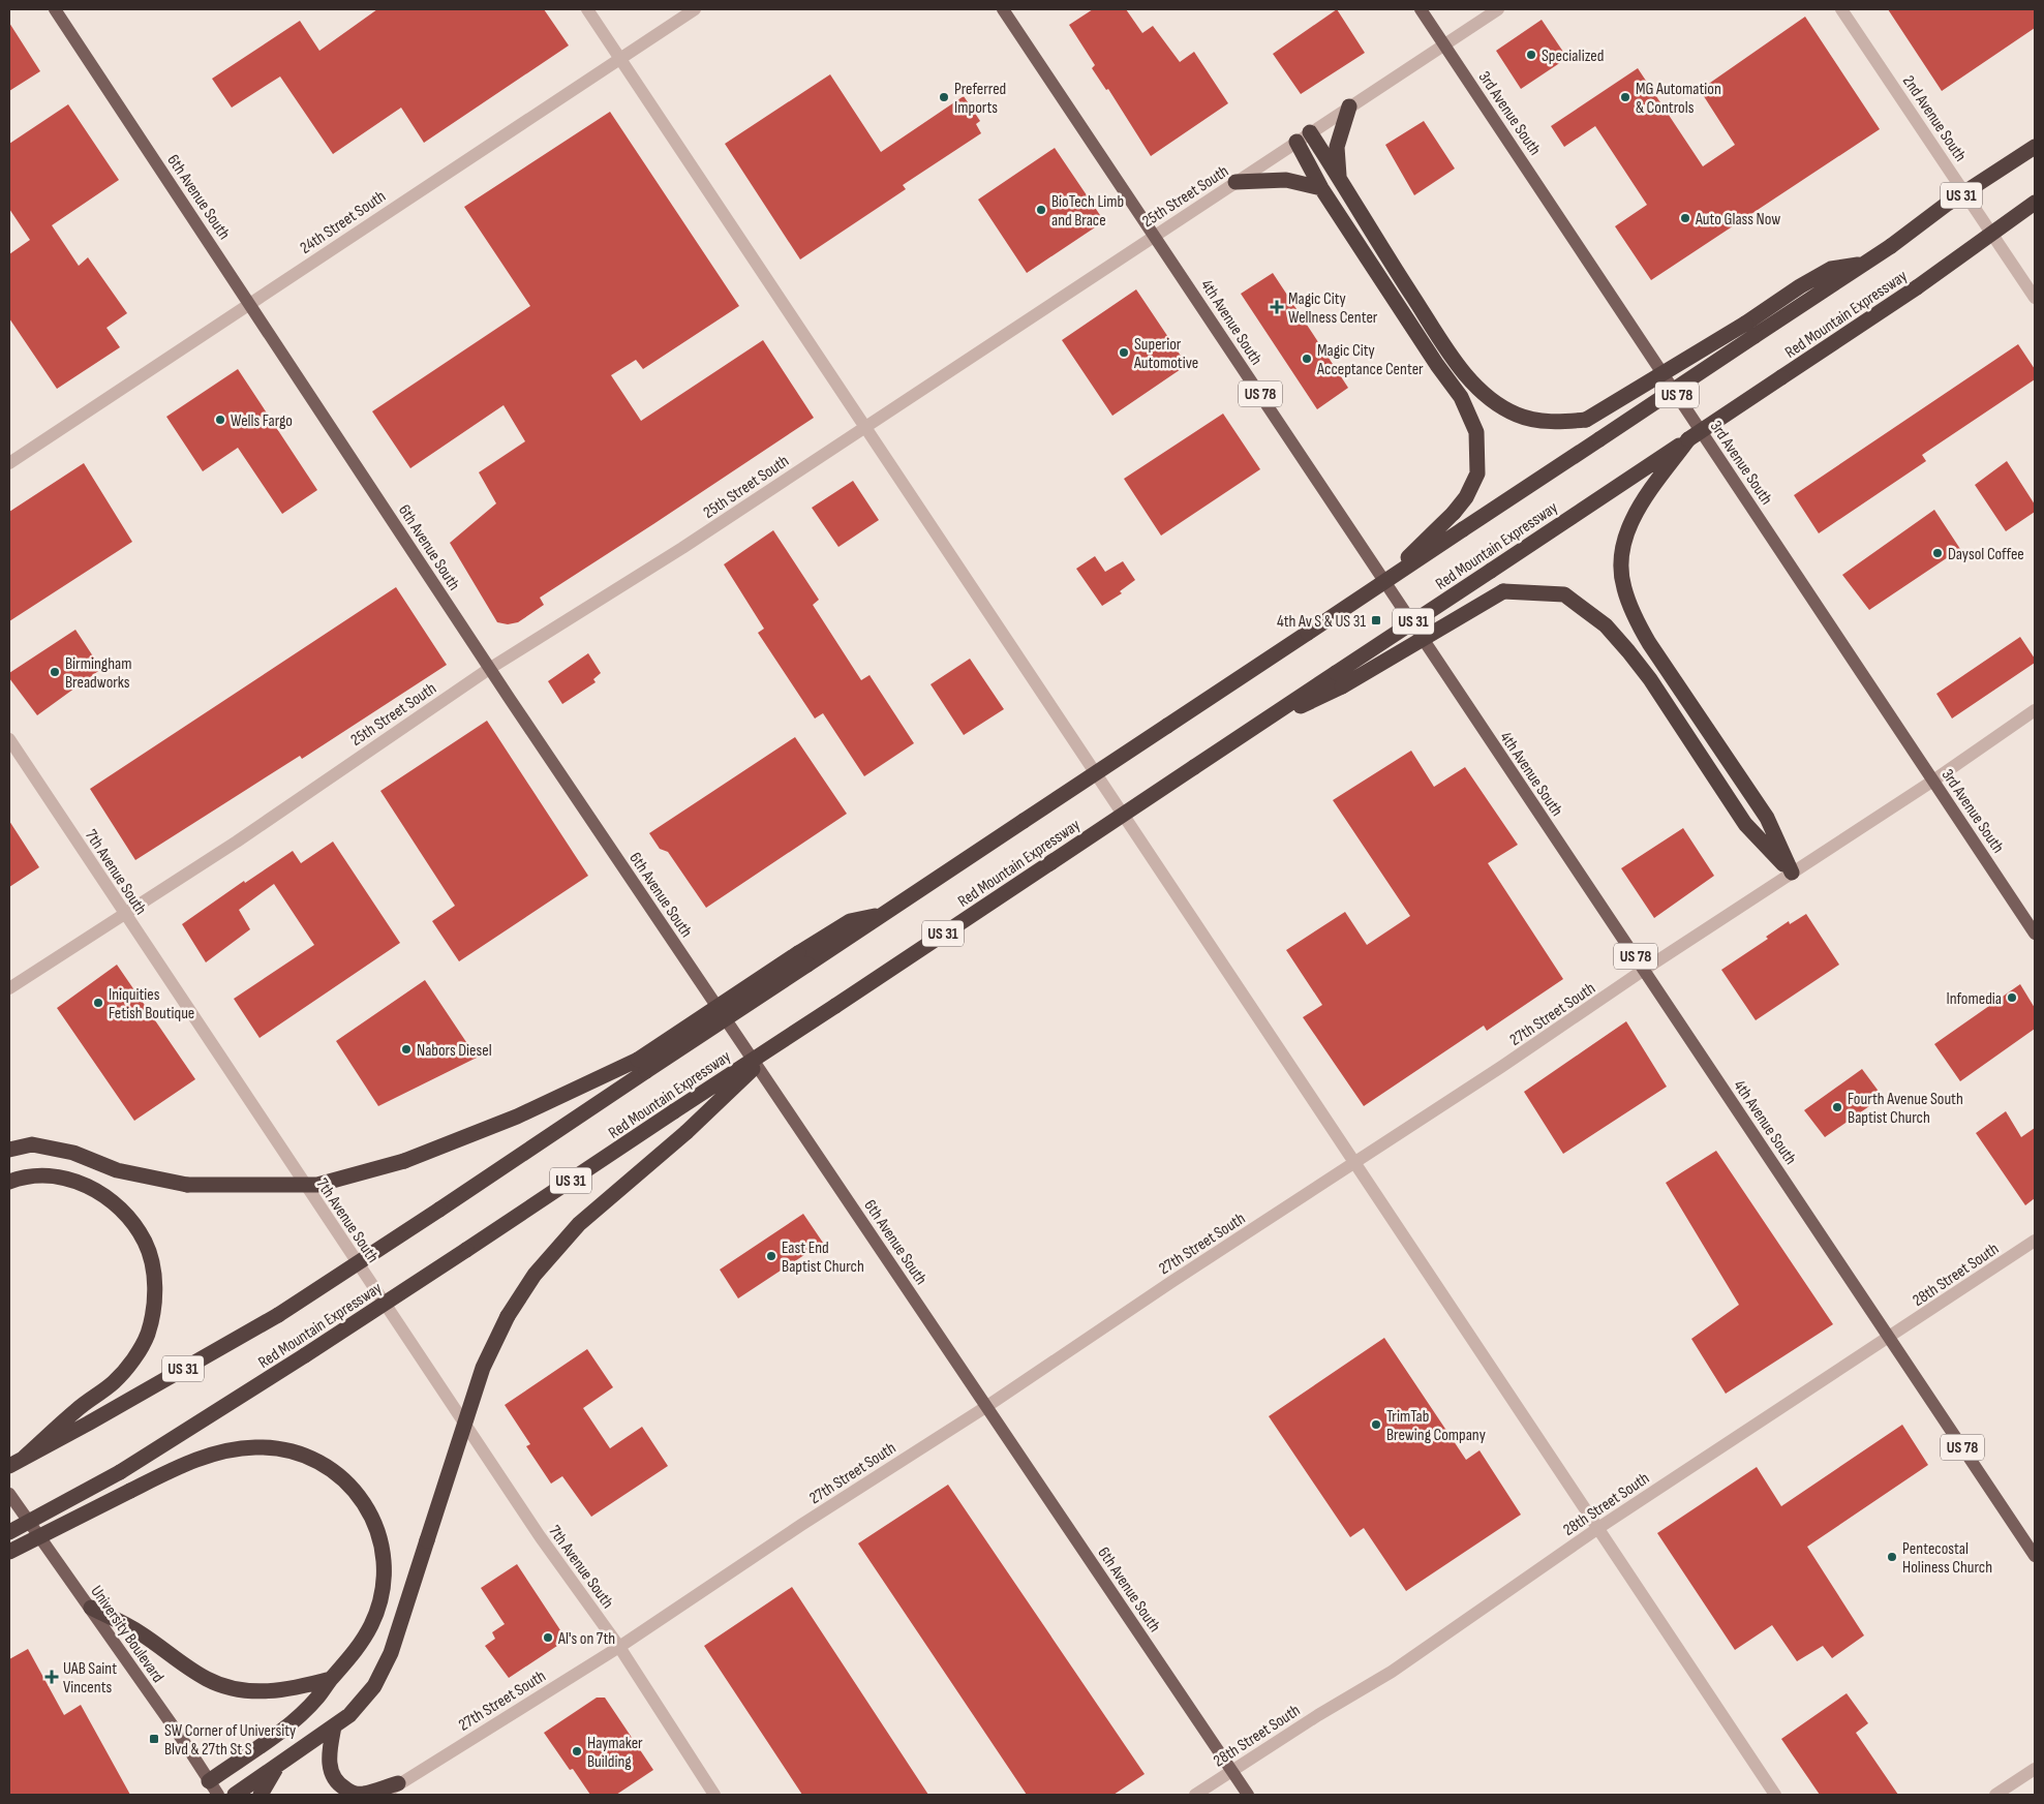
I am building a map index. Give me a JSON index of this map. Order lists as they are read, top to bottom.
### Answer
{
  "streets": {
    "highway": ["US 31", "Red Mountain Expressway"],
    "main road": [
      "3rd Avenue South",
      "6th Avenue South",
      "4th Avenue South",
      "US 78",
      "University Boulevard"
    ],
    "street": [
      "2nd Avenue South",
      "25th Street South",
      "24th Street South",
      "7th Avenue South",
      "27th Street South",
      "28th Street South"
    ]
  },
  "crossings": [
    ["3rd Avenue South", "25th Street South"],
    ["3rd Avenue South", "27th Street South"],
    ["25th Street South", "6th Avenue South"],
    ["25th Street South", "4th Avenue South"],
    ["25th Street South", "7th Avenue South"],
    ["6th Avenue South", "24th Street South"],
    ["6th Avenue South", "27th Street South"],
    ["6th Avenue South", "28th Street South"],
    ["4th Avenue South", "27th Street South"],
    ["4th Avenue South", "28th Street South"],
    ["7th Avenue South", "27th Street South"]
  ],
  "places": {
    "other": [
      "Specialized",
      "Preferred Imports",
      "MG Automation & Controls",
      "BioTech Limb and Brace",
      "Auto Glass Now",
      "Superior Automotive",
      "Magic City Acceptance Center",
      "Wells Fargo",
      "Daysol Coffee",
      "Birmingham Breadworks",
      "Infomedia",
      "Iniquities Fetish Boutique",
      "Nabors Diesel",
      "Fourth Avenue South Baptist Church",
      "East End Baptist Church",
      "TrimTab Brewing Company",
      "Pentecostal Holiness Church",
      "Al's on 7th",
      "Haymaker Building"
    ],
    "health": ["Magic City Wellness Center", "UAB Saint Vincents"],
    "transit": ["4th Av S & US 31", "SW Corner of University Blvd & 27th St S"]
  }
}
